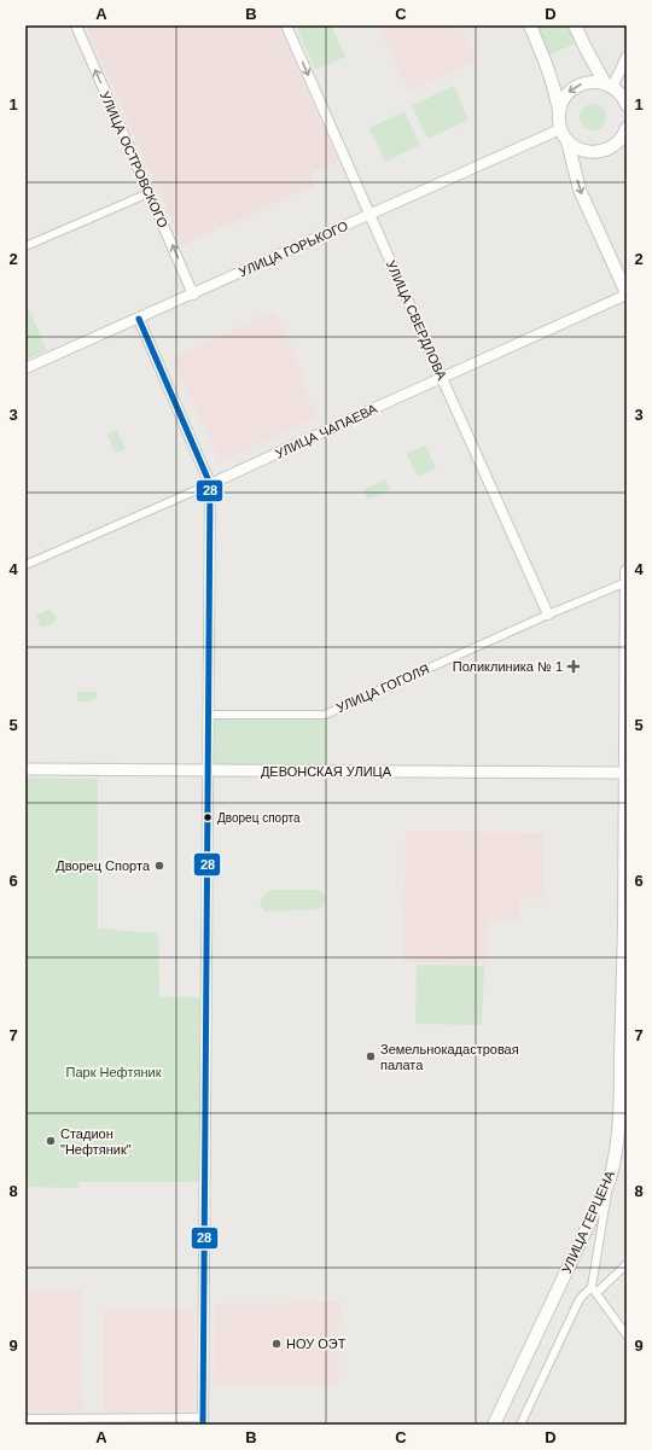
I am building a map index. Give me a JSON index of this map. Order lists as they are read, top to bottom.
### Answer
{
  "streets": {
    "main road": ["ДЕВОНСКАЯ УЛИЦА", "УЛИЦА ГЕРЦЕНА"],
    "street": [
      "УЛИЦА ОСТРОВСКОГО",
      "УЛИЦА ГОРЬКОГО",
      "УЛИЦА СВЕРДЛОВА",
      "УЛИЦА ЧАПАЕВА",
      "УЛИЦА ГОГОЛЯ"
    ]
  },
  "crossings": [
    ["УЛИЦА ОСТРОВСКОГО", "УЛИЦА ГОРЬКОГО"],
    ["УЛИЦА ГОРЬКОГО", "УЛИЦА СВЕРДЛОВА"],
    ["УЛИЦА СВЕРДЛОВА", "УЛИЦА ЧАПАЕВА"],
    ["УЛИЦА СВЕРДЛОВА", "УЛИЦА ГОГОЛЯ"],
    ["УЛИЦА ГОГОЛЯ", "УЛИЦА ГЕРЦЕНА"],
    ["ДЕВОНСКАЯ УЛИЦА", "УЛИЦА ГЕРЦЕНА"]
  ],
  "one_way": ["УЛИЦА ОСТРОВСКОГО"],
  "parks": ["Парк Нефтяник"],
  "places": {
    "health": ["Поликлиника № 1"],
    "other": [
      "Дворец спорта",
      "Дворец Спорта",
      "Земельнокадастровая палата",
      "Стадион \"Нефтяник\"",
      "НОУ ОЭТ"
    ]
  },
  "lines": ["transit line 28"],
  "grid": {
    "columns": [
      "A",
      "B",
      "C",
      "D"
    ],
    "rows": [
      "1",
      "2",
      "3",
      "4",
      "5",
      "6",
      "7",
      "8",
      "9"
    ]
  }
}
